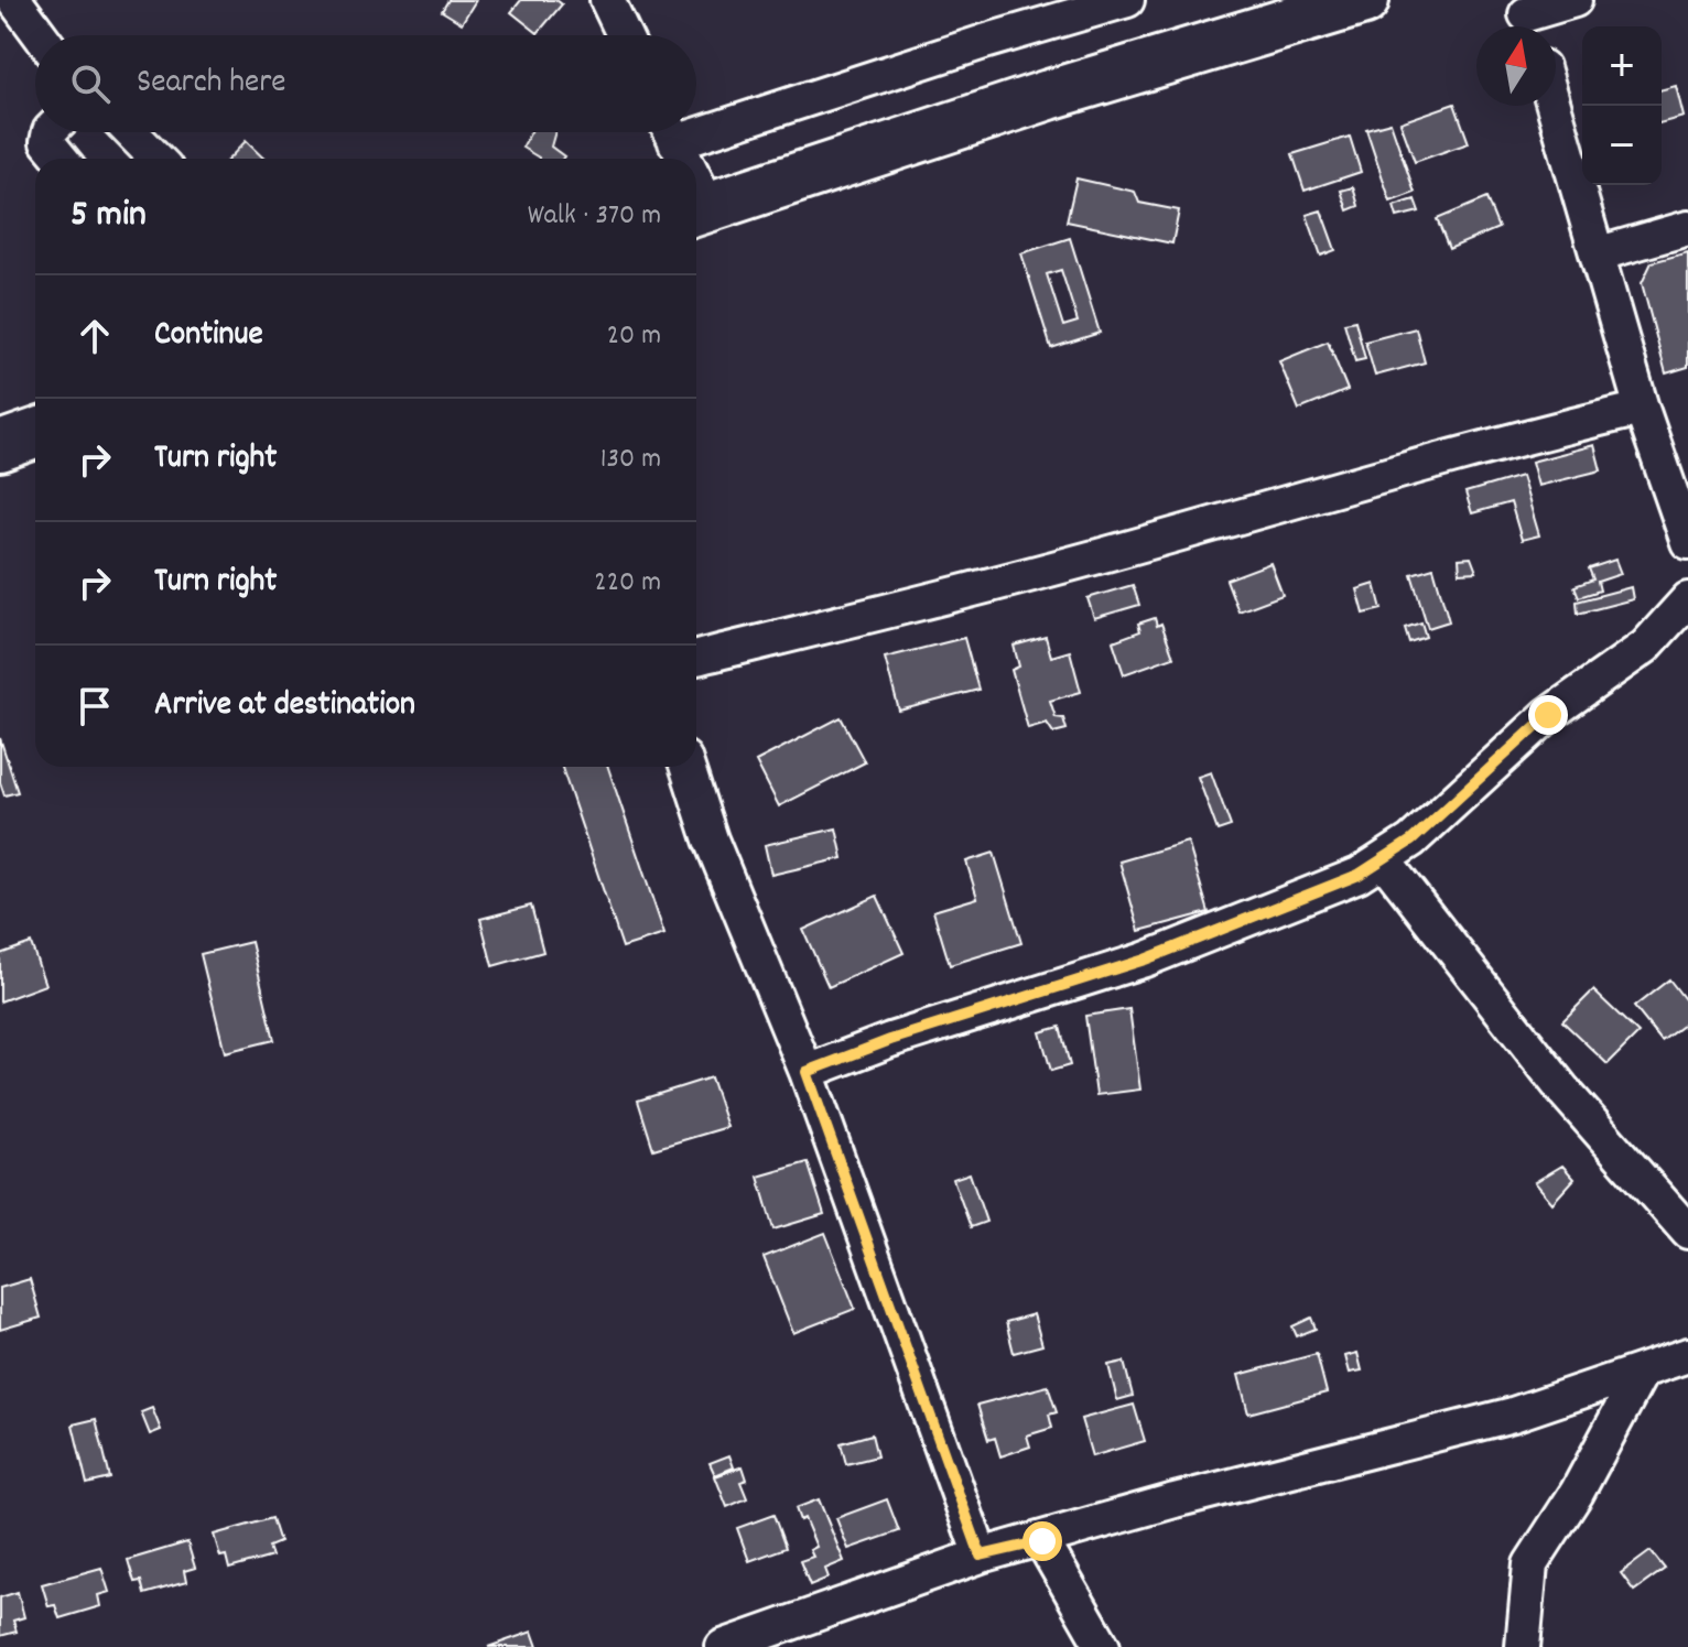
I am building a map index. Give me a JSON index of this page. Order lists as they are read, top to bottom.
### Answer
{
  "north": "top",
  "page": {
    "map_buttons": ["+", "−"],
    "search": "Search here",
    "heading": ["5 min", "Walk · 370 m"],
    "list": [
      ["Continue", "20 m"],
      ["Turn right", "130 m"],
      ["Turn right", "220 m"],
      "Arrive at destination"
    ]
  }
}
